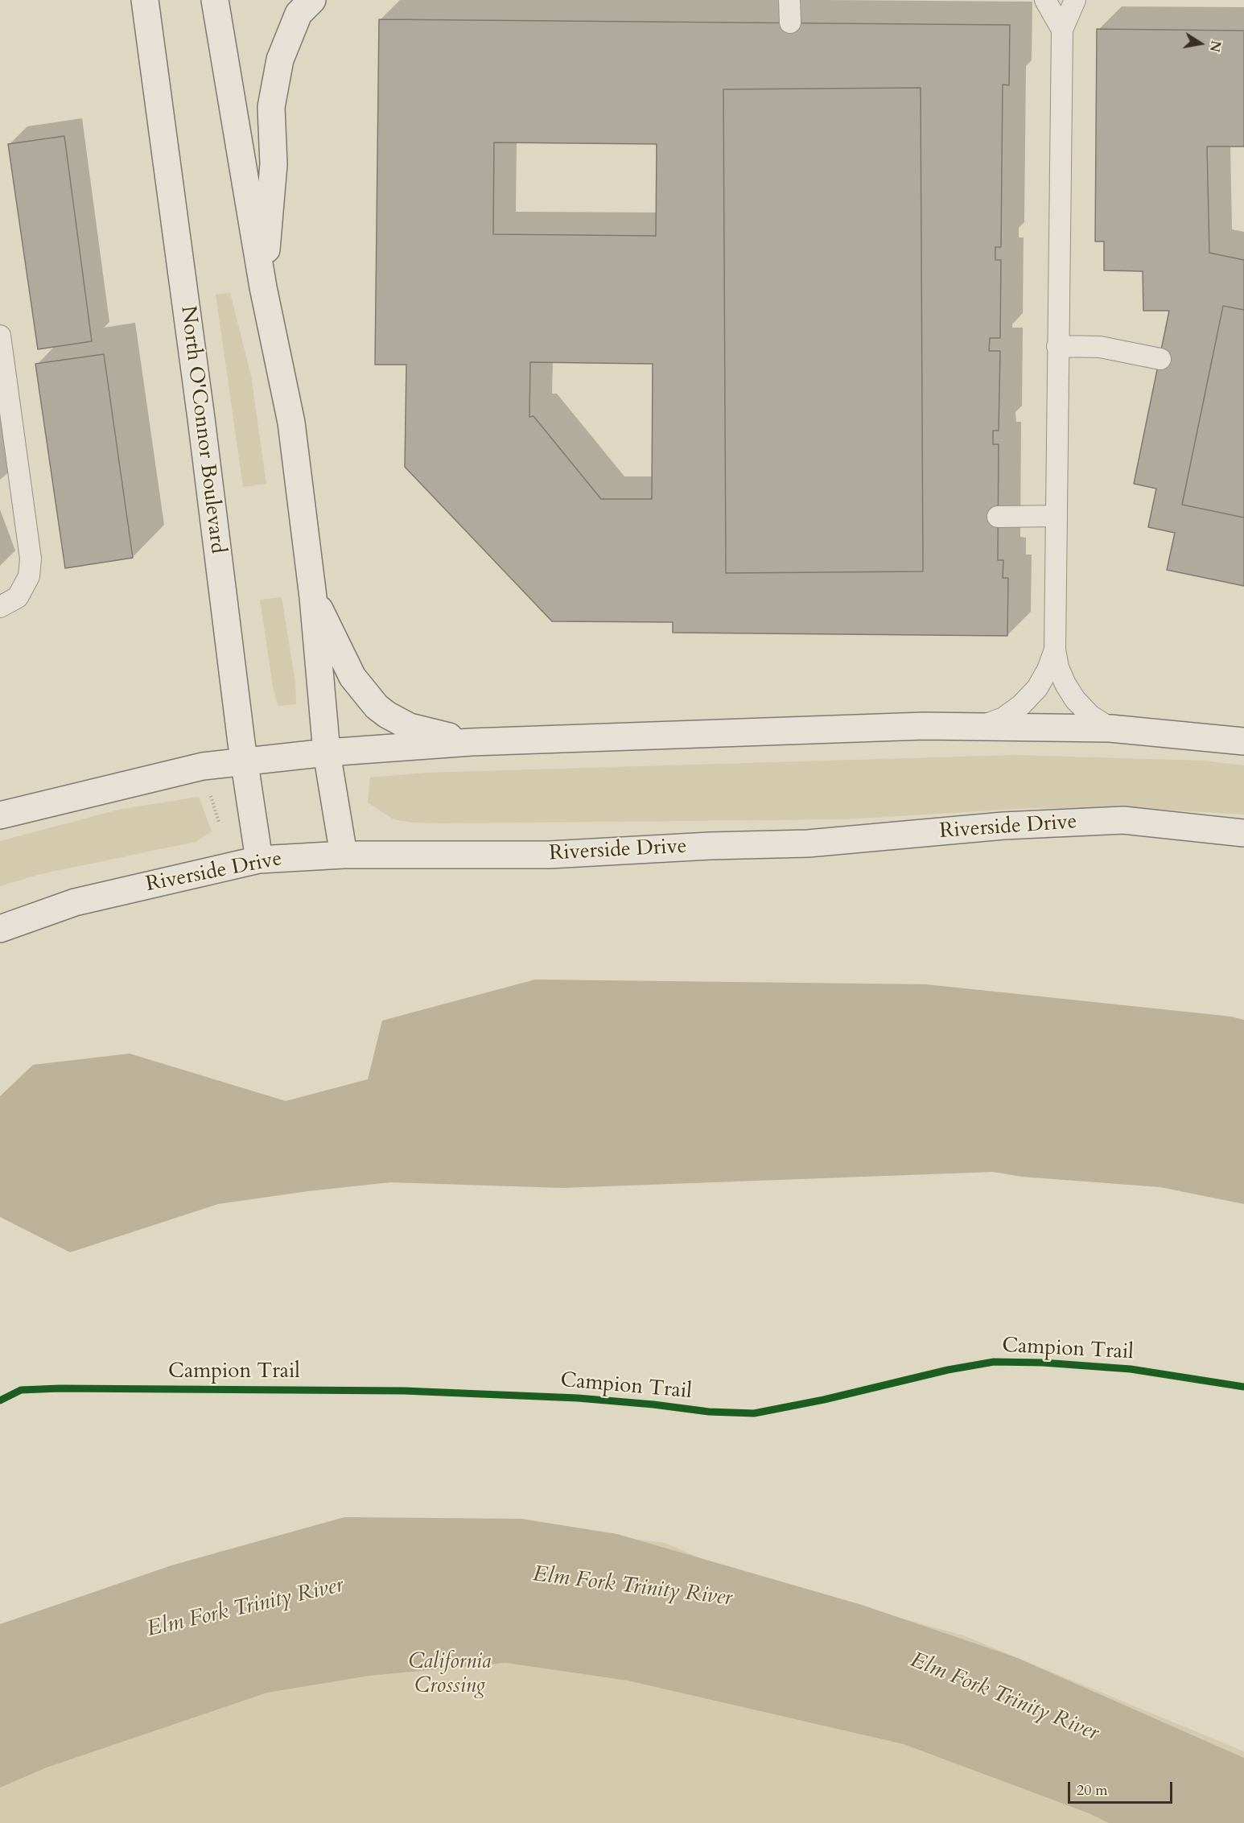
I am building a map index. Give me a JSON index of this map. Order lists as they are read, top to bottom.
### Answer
{
  "streets": {
    "main road": ["North O'Connor Boulevard", "Riverside Drive"],
    "cycle path": ["Campion Trail"]
  },
  "crossings": [
    ["North O'Connor Boulevard", "Riverside Drive"]
  ],
  "water": ["Elm Fork Trinity River"],
  "parks": ["California Crossing"],
  "scale_bar": "20 m",
  "north": "right"
}
